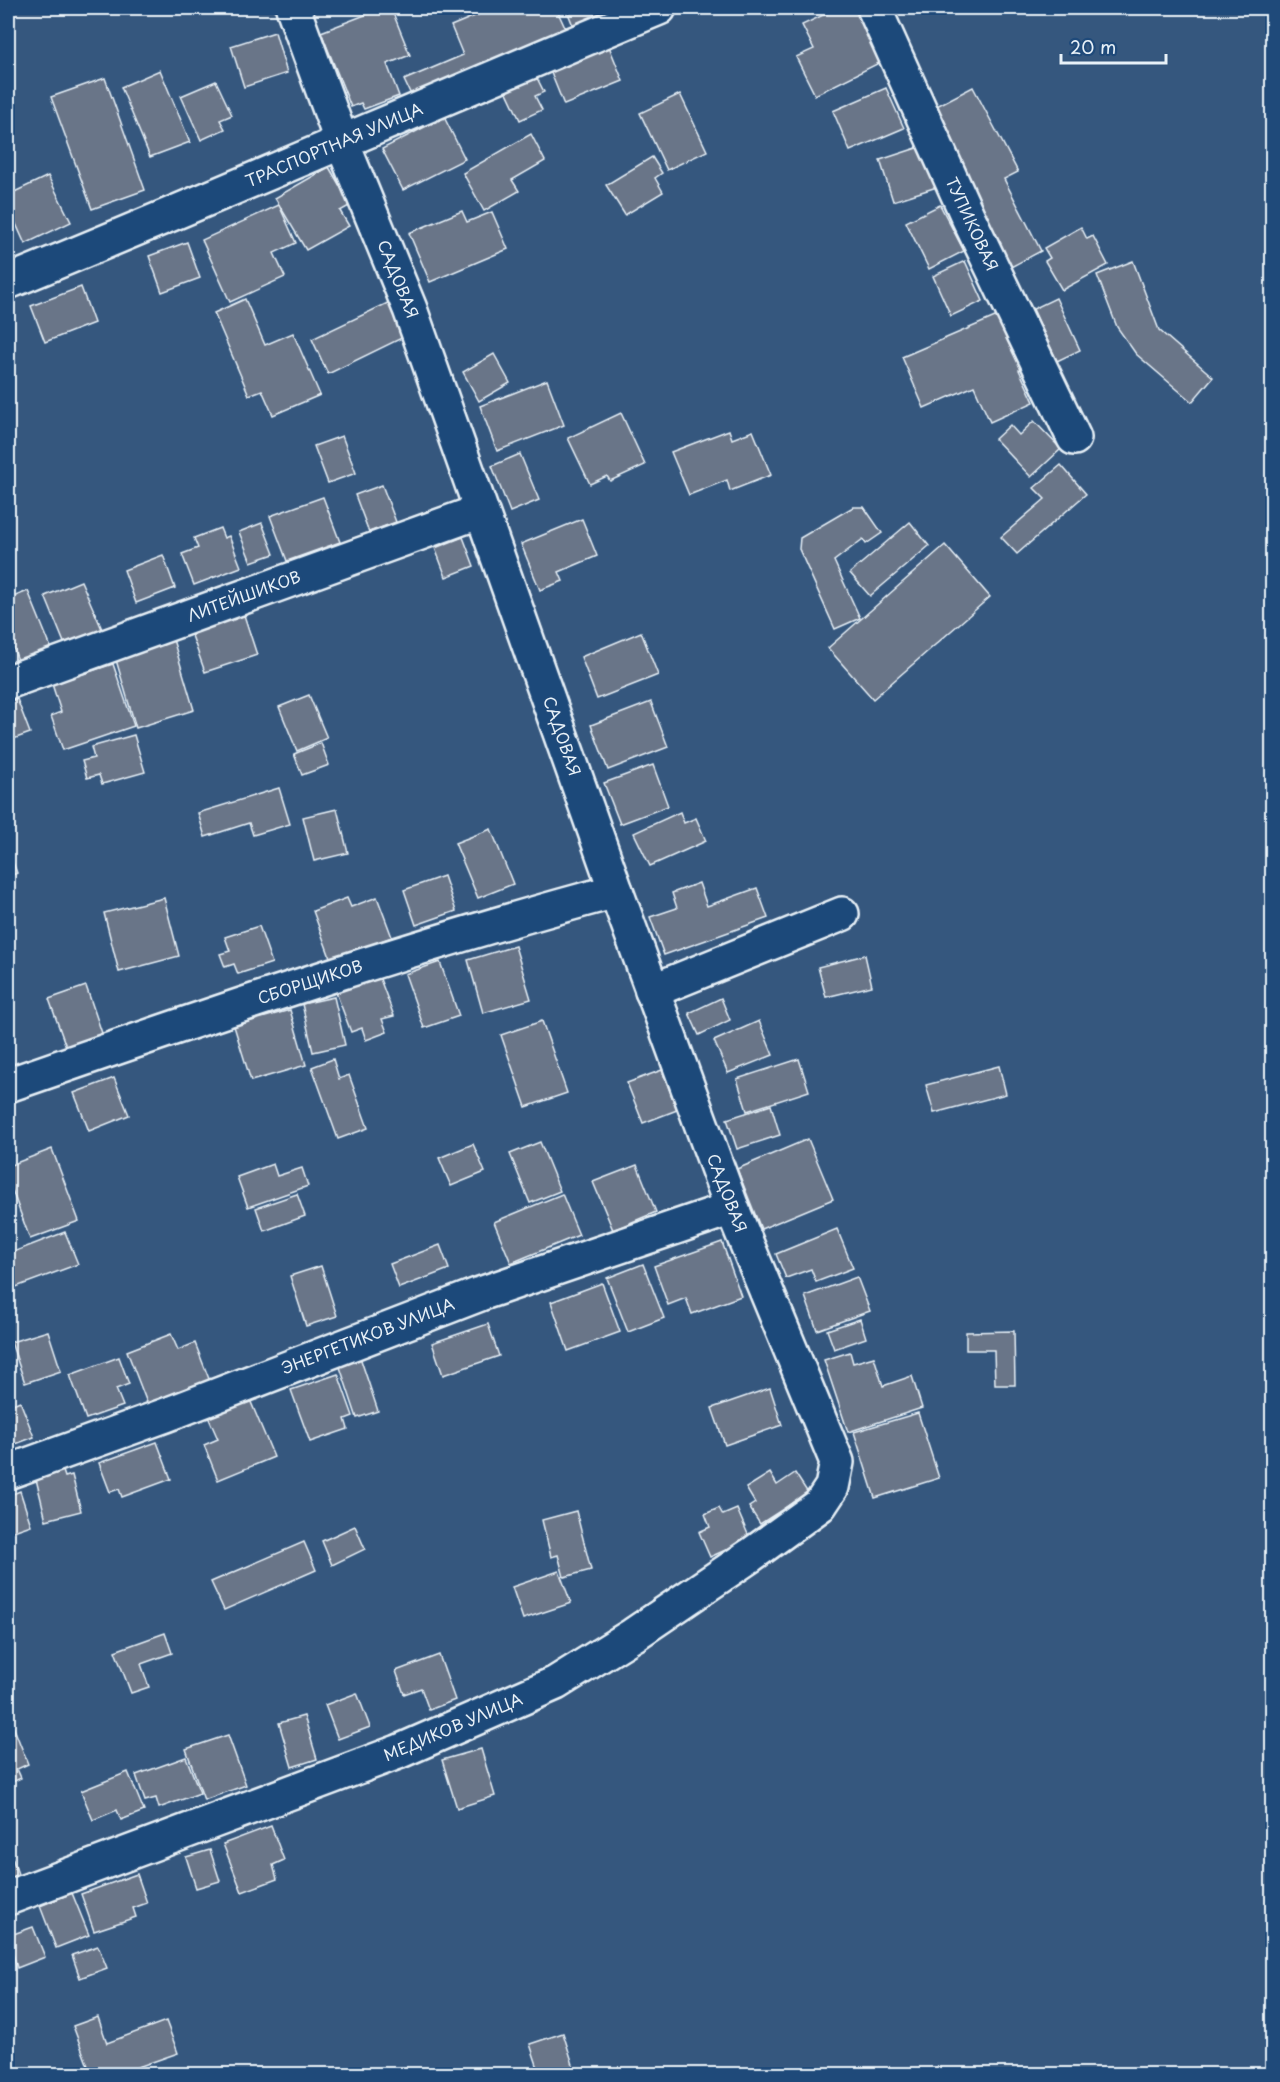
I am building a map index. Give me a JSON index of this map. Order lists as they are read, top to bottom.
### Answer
{
  "streets": {
    "street": [
      "ТРАСПОРТНАЯ УЛИЦА",
      "ТУПИКОВАЯ",
      "САДОВАЯ",
      "ЛИТЕЙШИКОВ",
      "СБОРЩИКОВ",
      "ЭНЕРГЕТИКОВ УЛИЦА",
      "МЕДИКОВ УЛИЦА"
    ]
  },
  "crossings": [
    ["ТРАСПОРТНАЯ УЛИЦА", "САДОВАЯ"],
    ["САДОВАЯ", "ЛИТЕЙШИКОВ"],
    ["САДОВАЯ", "СБОРЩИКОВ"],
    ["САДОВАЯ", "ЭНЕРГЕТИКОВ УЛИЦА"],
    ["САДОВАЯ", "МЕДИКОВ УЛИЦА"]
  ],
  "scale_bar": "20 m"
}
